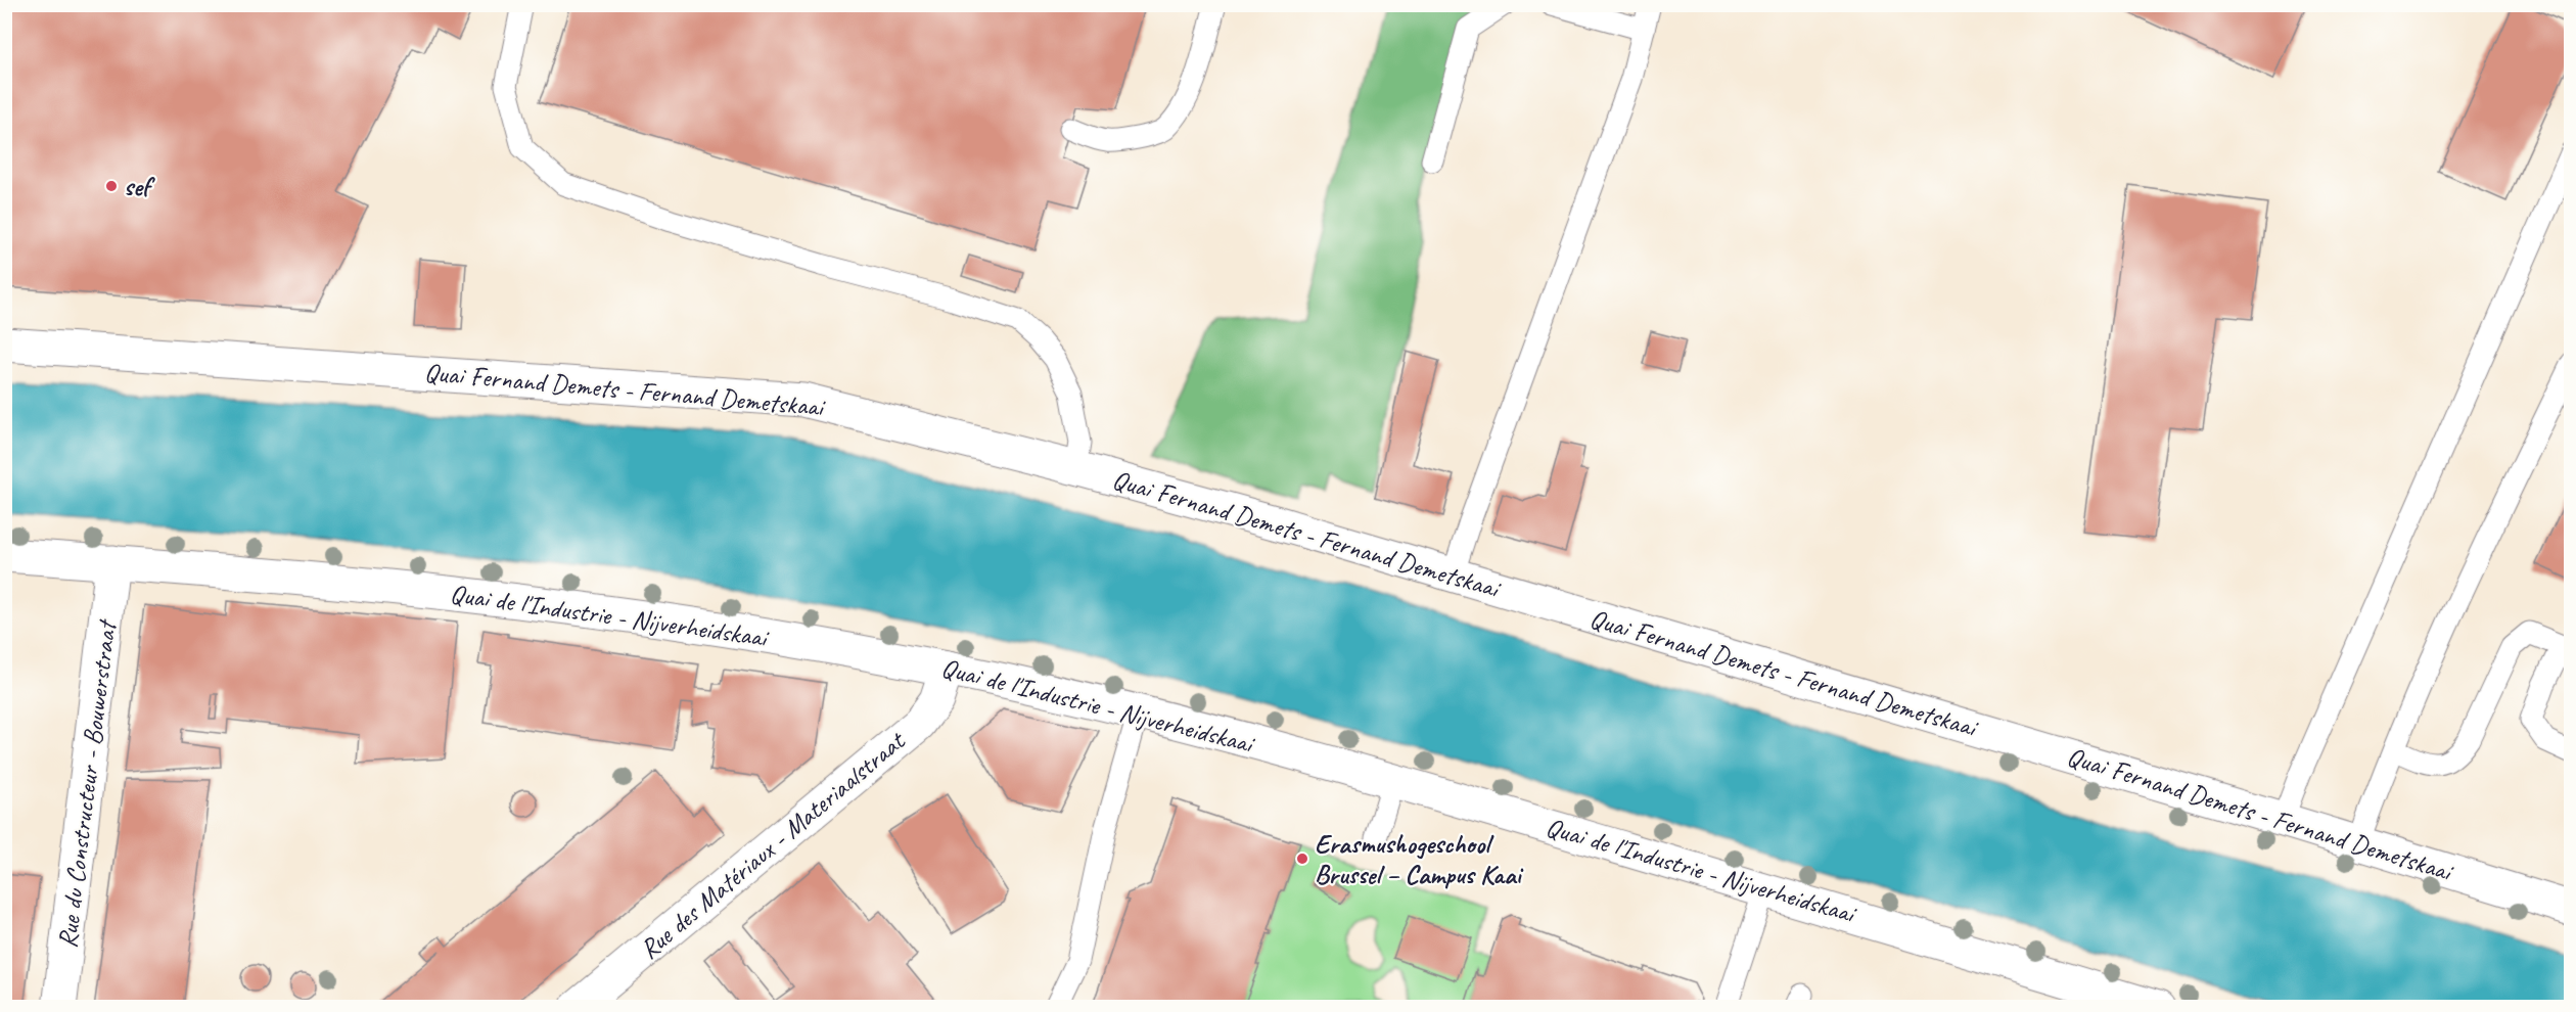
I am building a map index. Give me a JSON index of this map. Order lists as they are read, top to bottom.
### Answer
{
  "streets": {
    "street": [
      "Quai Fernand Demets - Fernand Demetskaai",
      "Quai de l'Industrie - Nijverheidskaai",
      "Rue du Constructeur - Bouwerstraat",
      "Rue des Matériaux - Materiaalstraat"
    ]
  },
  "crossings": [
    ["Quai de l'Industrie - Nijverheidskaai", "Rue du Constructeur - Bouwerstraat"],
    ["Quai de l'Industrie - Nijverheidskaai", "Rue des Matériaux - Materiaalstraat"]
  ],
  "places": ["sef", "Erasmushogeschool Brussel – Campus Kaai"]
}
